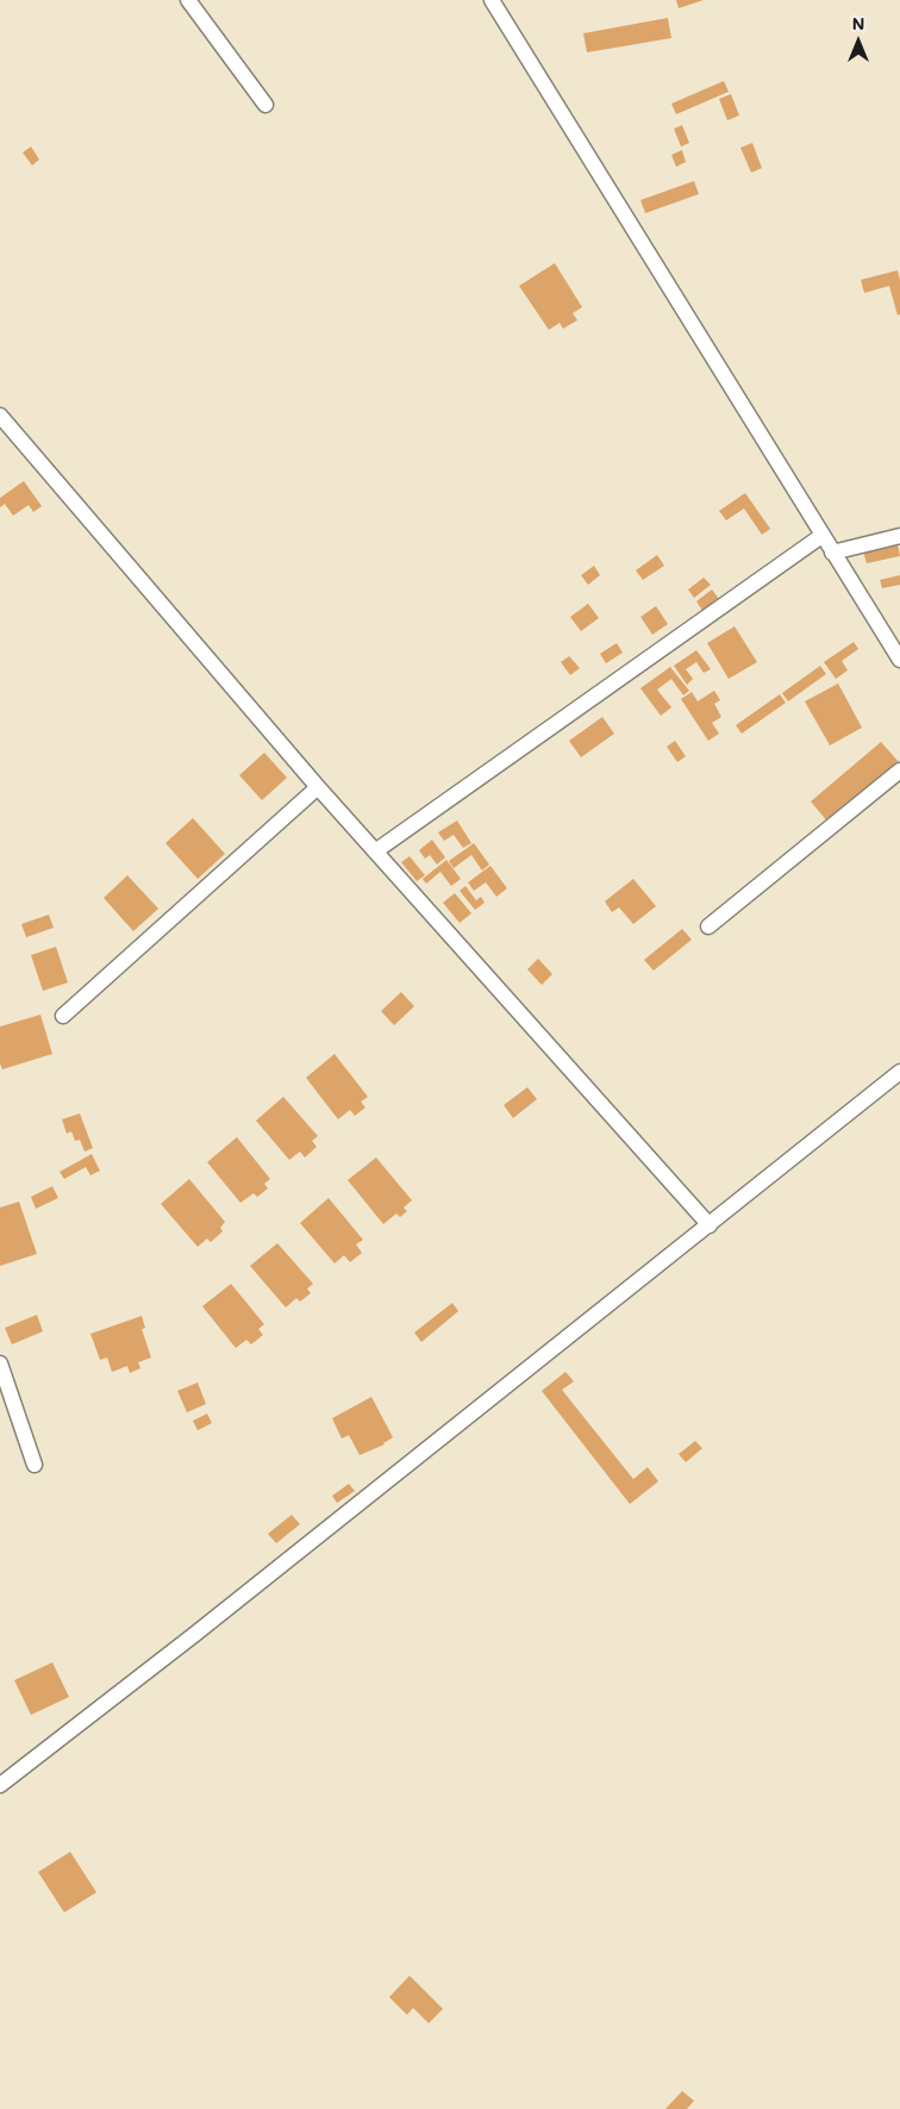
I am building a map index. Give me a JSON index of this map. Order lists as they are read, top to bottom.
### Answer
{
  "north": "top"
}
